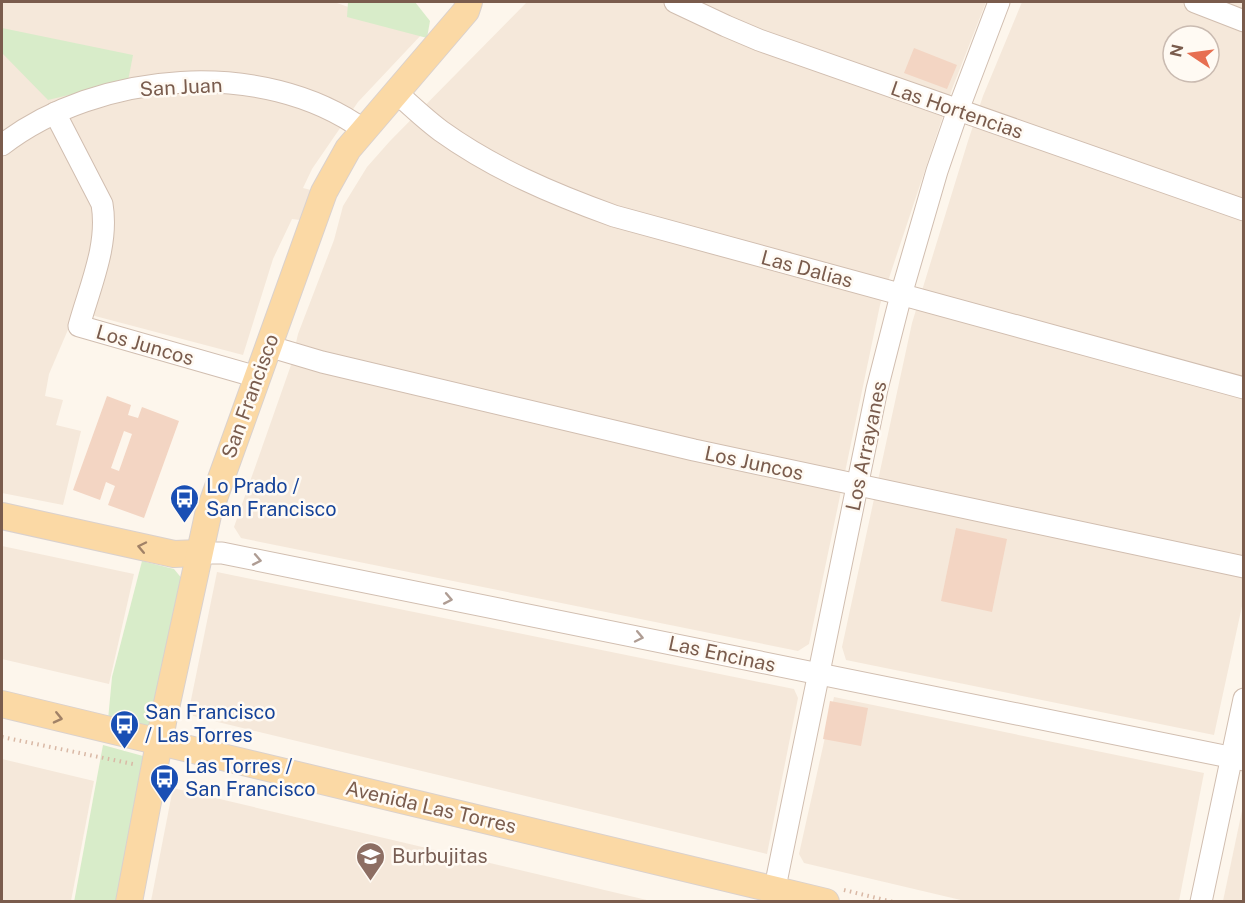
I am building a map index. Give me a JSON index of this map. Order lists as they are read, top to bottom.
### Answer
{
  "streets": {
    "main road": ["San Francisco", "Avenida Las Torres"],
    "street": [
      "San Juan",
      "Las Hortencias",
      "Las Dalias",
      "Los Juncos",
      "Los Arrayanes",
      "Las Encinas"
    ]
  },
  "crossings": [
    ["San Juan", "Los Juncos"],
    ["San Juan", "San Francisco"],
    ["Las Hortencias", "Los Arrayanes"],
    ["Las Dalias", "San Francisco"],
    ["Las Dalias", "Los Arrayanes"],
    ["Los Juncos", "San Francisco"],
    ["Los Juncos", "Los Arrayanes"],
    ["San Francisco", "Las Encinas"],
    ["San Francisco", "Avenida Las Torres"],
    ["Los Arrayanes", "Las Encinas"],
    ["Los Arrayanes", "Avenida Las Torres"]
  ],
  "one_way": ["Las Encinas"],
  "places": {
    "bus stop": ["Lo Prado / San Francisco", "San Francisco / Las Torres", "Las Torres / San Francisco"],
    "school or university": ["Burbujitas"]
  },
  "north": "left"
}
